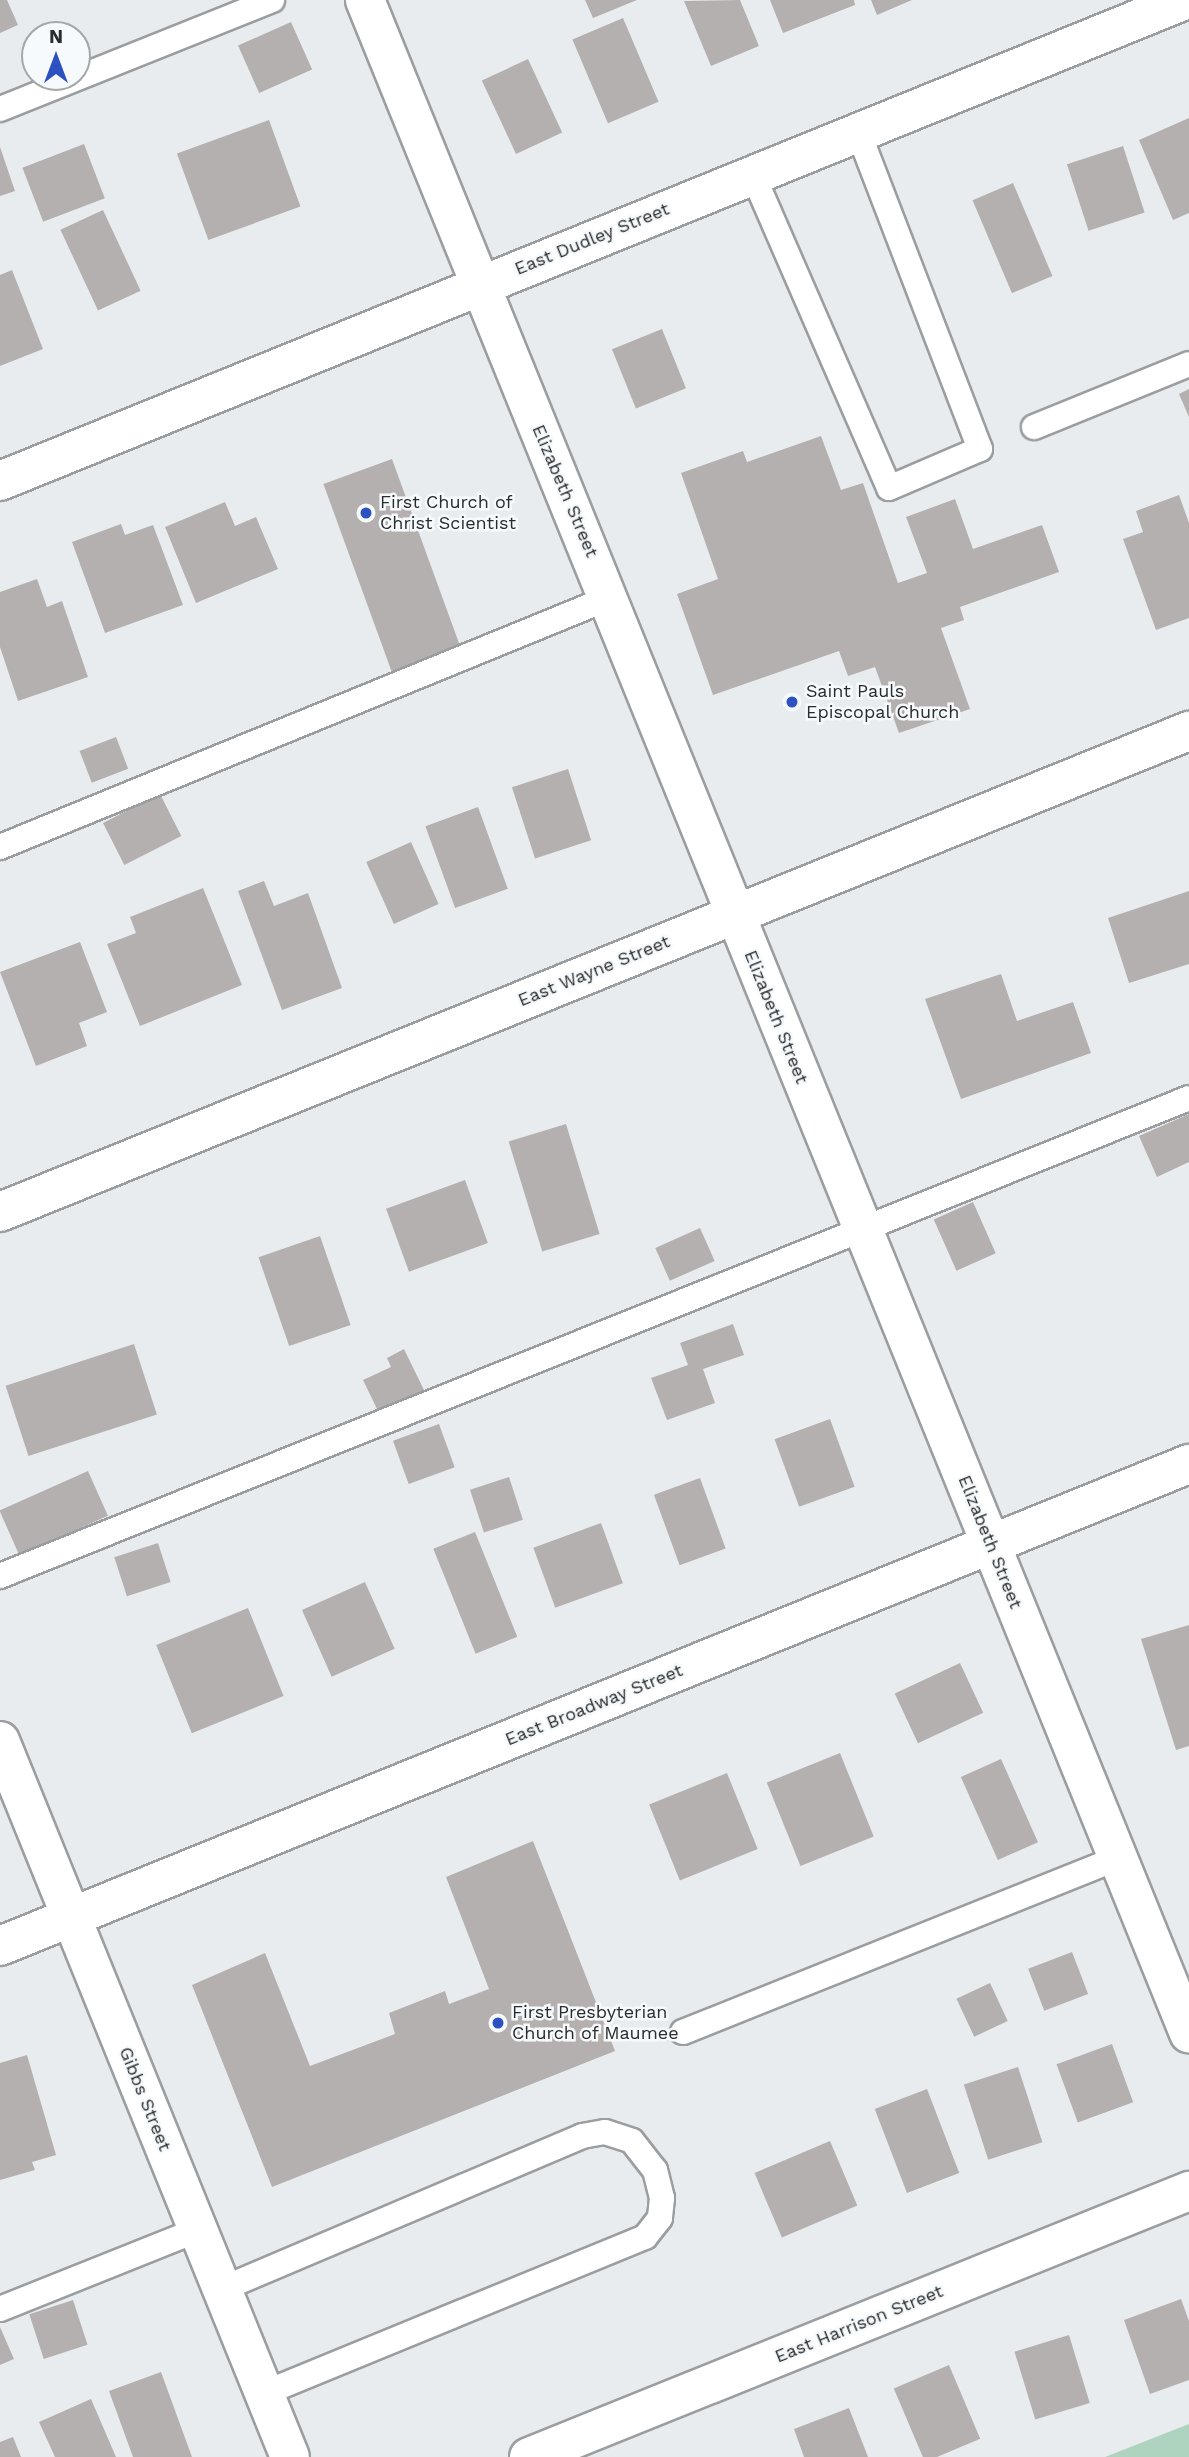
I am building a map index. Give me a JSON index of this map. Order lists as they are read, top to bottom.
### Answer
{
  "streets": {
    "street": [
      "East Dudley Street",
      "Elizabeth Street",
      "East Wayne Street",
      "East Broadway Street",
      "Gibbs Street",
      "East Harrison Street"
    ]
  },
  "crossings": [
    ["East Dudley Street", "Elizabeth Street"],
    ["Elizabeth Street", "East Wayne Street"],
    ["Elizabeth Street", "East Broadway Street"],
    ["East Broadway Street", "Gibbs Street"]
  ],
  "places": ["First Church of Christ Scientist", "Saint Pauls Episcopal Church", "First Presbyterian Church of Maumee"],
  "north": "top"
}
